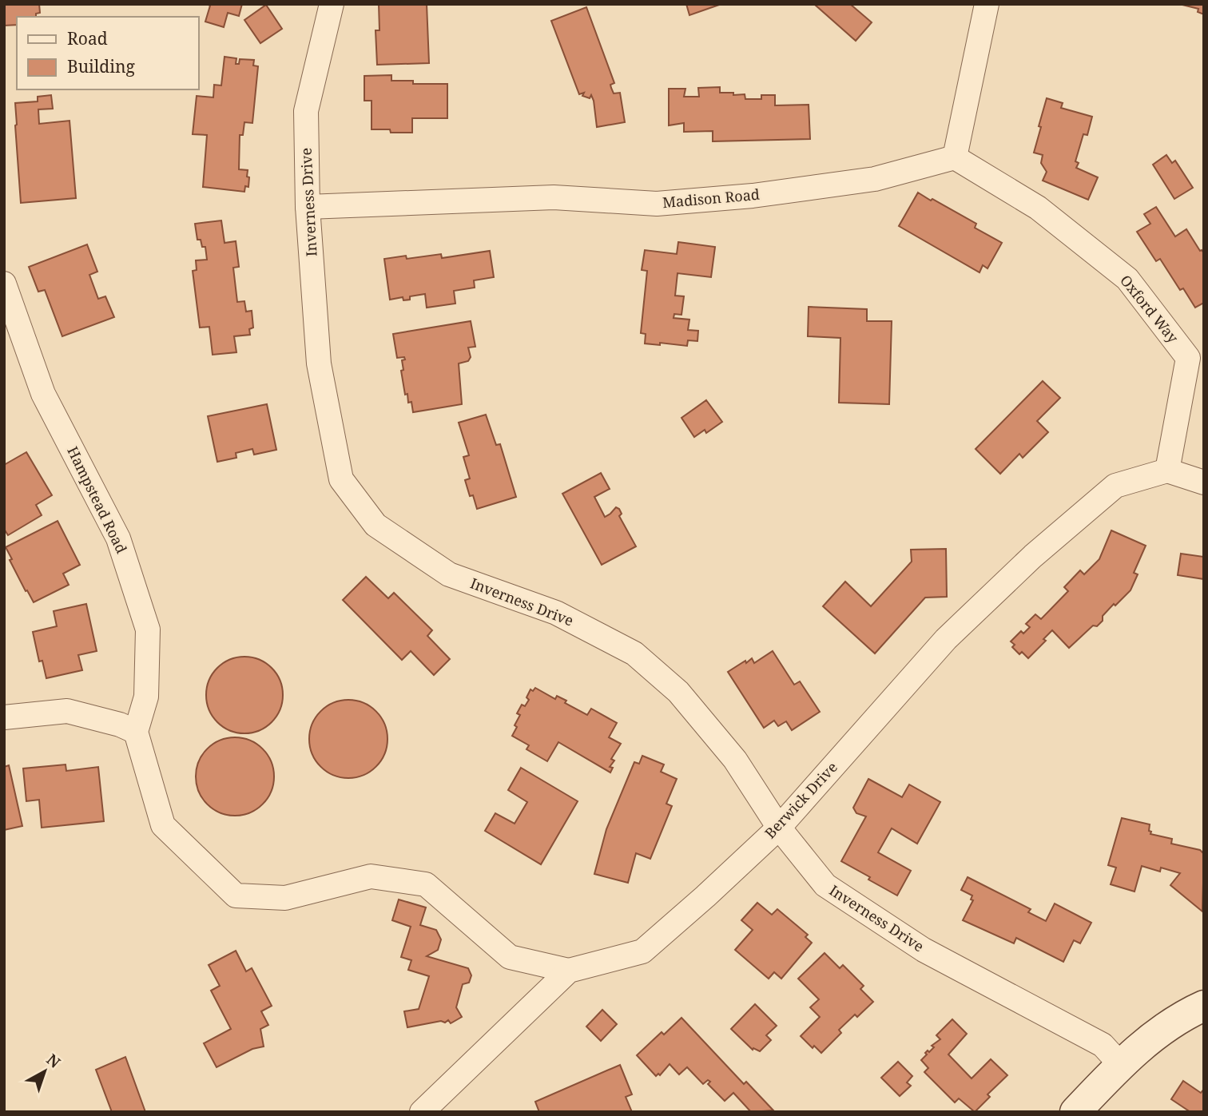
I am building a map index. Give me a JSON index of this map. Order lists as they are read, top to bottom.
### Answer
{
  "streets": {
    "street": [
      "Madison Road",
      "Inverness Drive",
      "Oxford Way",
      "Hampstead Road",
      "Berwick Drive"
    ]
  },
  "crossings": [
    ["Madison Road", "Inverness Drive"],
    ["Madison Road", "Oxford Way"],
    ["Inverness Drive", "Berwick Drive"],
    ["Oxford Way", "Berwick Drive"]
  ],
  "legend": ["Road", "Building"],
  "north": "top right"
}
